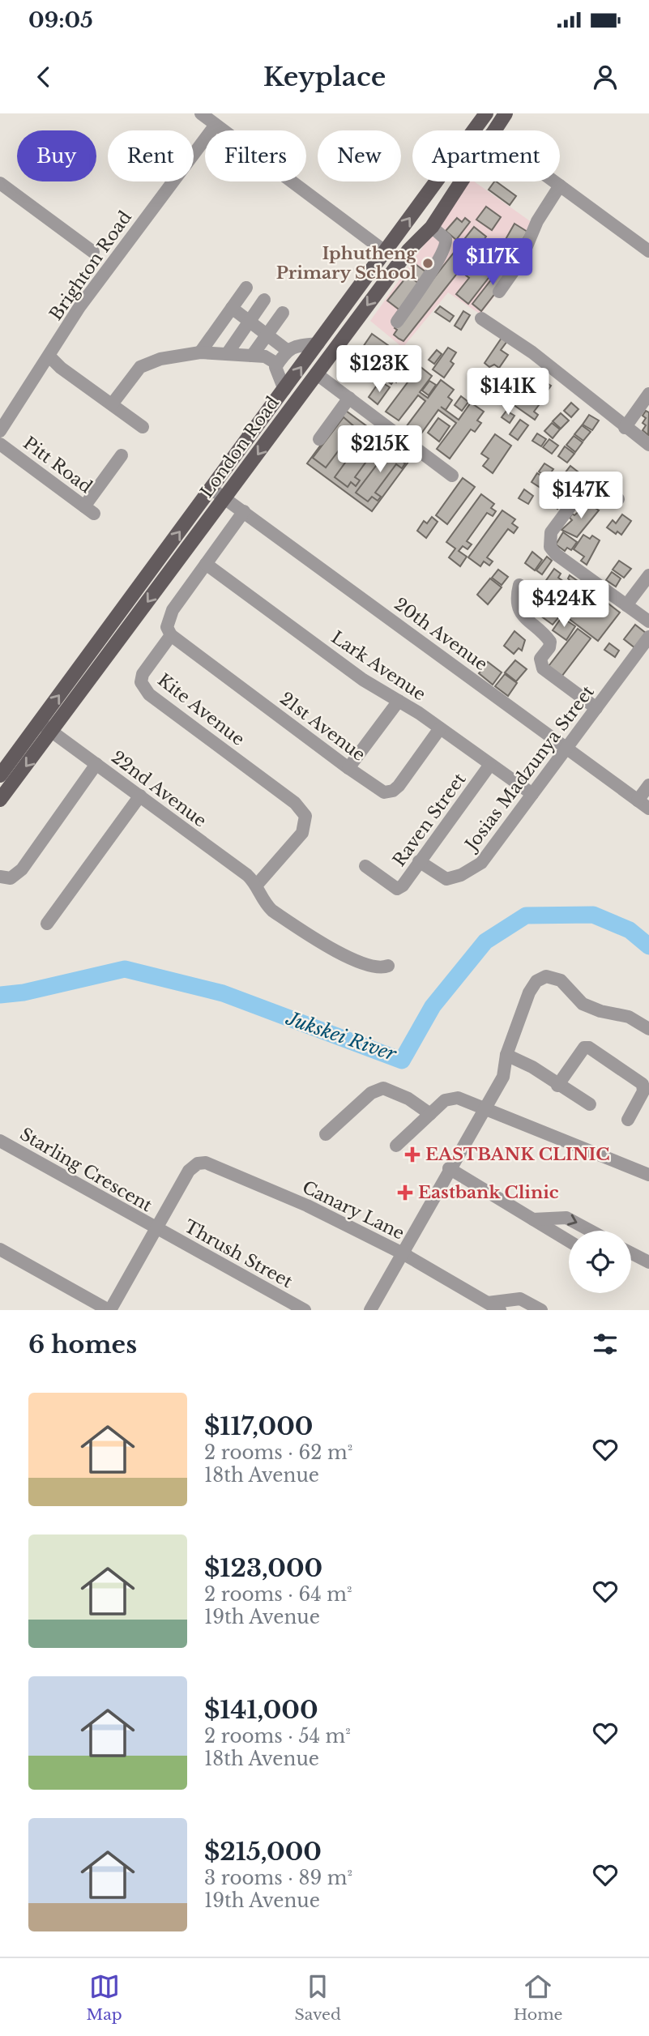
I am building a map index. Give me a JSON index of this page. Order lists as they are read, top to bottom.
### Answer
{
  "streets": {
    "main road": ["London Road"],
    "street": [
      "Brighton Road",
      "Pitt Road",
      "20th Avenue",
      "Lark Avenue",
      "Kite Avenue",
      "21st Avenue",
      "Josias Madzunya Street",
      "22nd Avenue",
      "Raven Street",
      "Starling Crescent",
      "Canary Lane",
      "Thrush Street"
    ]
  },
  "crossings": [
    ["London Road", "20th Avenue"],
    ["London Road", "22nd Avenue"],
    ["20th Avenue", "Josias Madzunya Street"],
    ["Lark Avenue", "21st Avenue"],
    ["Lark Avenue", "Josias Madzunya Street"],
    ["Lark Avenue", "Raven Street"],
    ["Kite Avenue", "21st Avenue"],
    ["Kite Avenue", "22nd Avenue"],
    ["Josias Madzunya Street", "Raven Street"],
    ["Starling Crescent", "Canary Lane"],
    ["Starling Crescent", "Thrush Street"],
    ["Canary Lane", "Thrush Street"]
  ],
  "water": ["Jukskei River"],
  "places": {
    "other": ["Iphutheng Primary School"],
    "health": ["EASTBANK CLINIC", "Eastbank Clinic"]
  },
  "page": {
    "status": "09:05",
    "header": "Keyplace",
    "chip": [
      "Buy",
      "Rent",
      "Filters",
      "New",
      "Apartment"
    ],
    "price": [
      "$117K",
      "$123K",
      "$141K",
      "$215K",
      "$147K",
      "$424K"
    ],
    "heading": "6 homes",
    "list": [
      {
        "name": "$117,000",
        "note": "2 rooms · 62 m² · 18th Avenue"
      },
      {
        "name": "$123,000",
        "note": "2 rooms · 64 m² · 19th Avenue"
      },
      {
        "name": "$141,000",
        "note": "2 rooms · 54 m² · 18th Avenue"
      },
      {
        "name": "$215,000",
        "note": "3 rooms · 89 m² · 19th Avenue"
      }
    ],
    "tabs": ["Map", "Saved", "Home"]
  }
}
